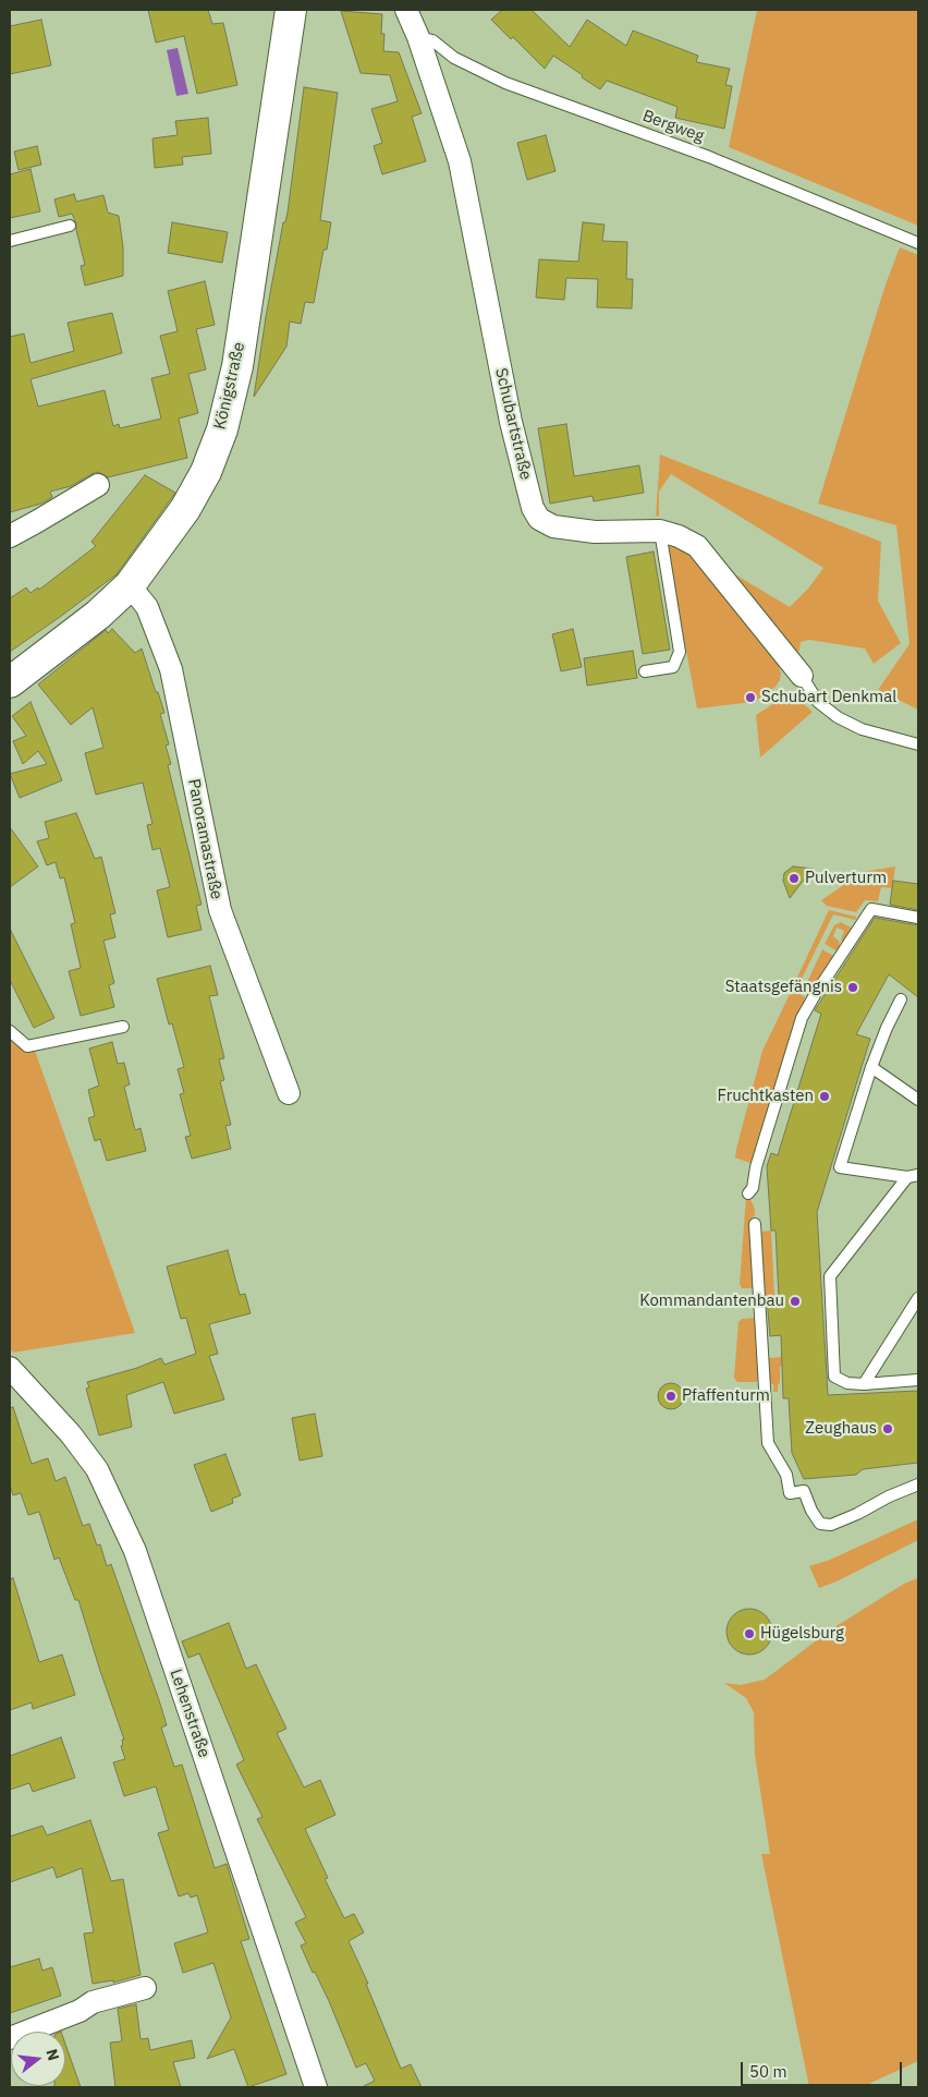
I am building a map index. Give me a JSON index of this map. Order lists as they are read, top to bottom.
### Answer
{
  "streets": {
    "main road": ["Königstraße"],
    "street": ["Schubartstraße", "Panoramastraße", "Lehenstraße"],
    "lane": ["Bergweg"]
  },
  "crossings": [
    ["Bergweg", "Schubartstraße"],
    ["Königstraße", "Panoramastraße"]
  ],
  "places": [
    "Schubart Denkmal",
    "Pulverturm",
    "Staatsgefängnis",
    "Fruchtkasten",
    "Kommandantenbau",
    "Pfaffenturm",
    "Zeughaus",
    "Hügelsburg"
  ],
  "scale_bar": "50 m",
  "north": "right"
}
